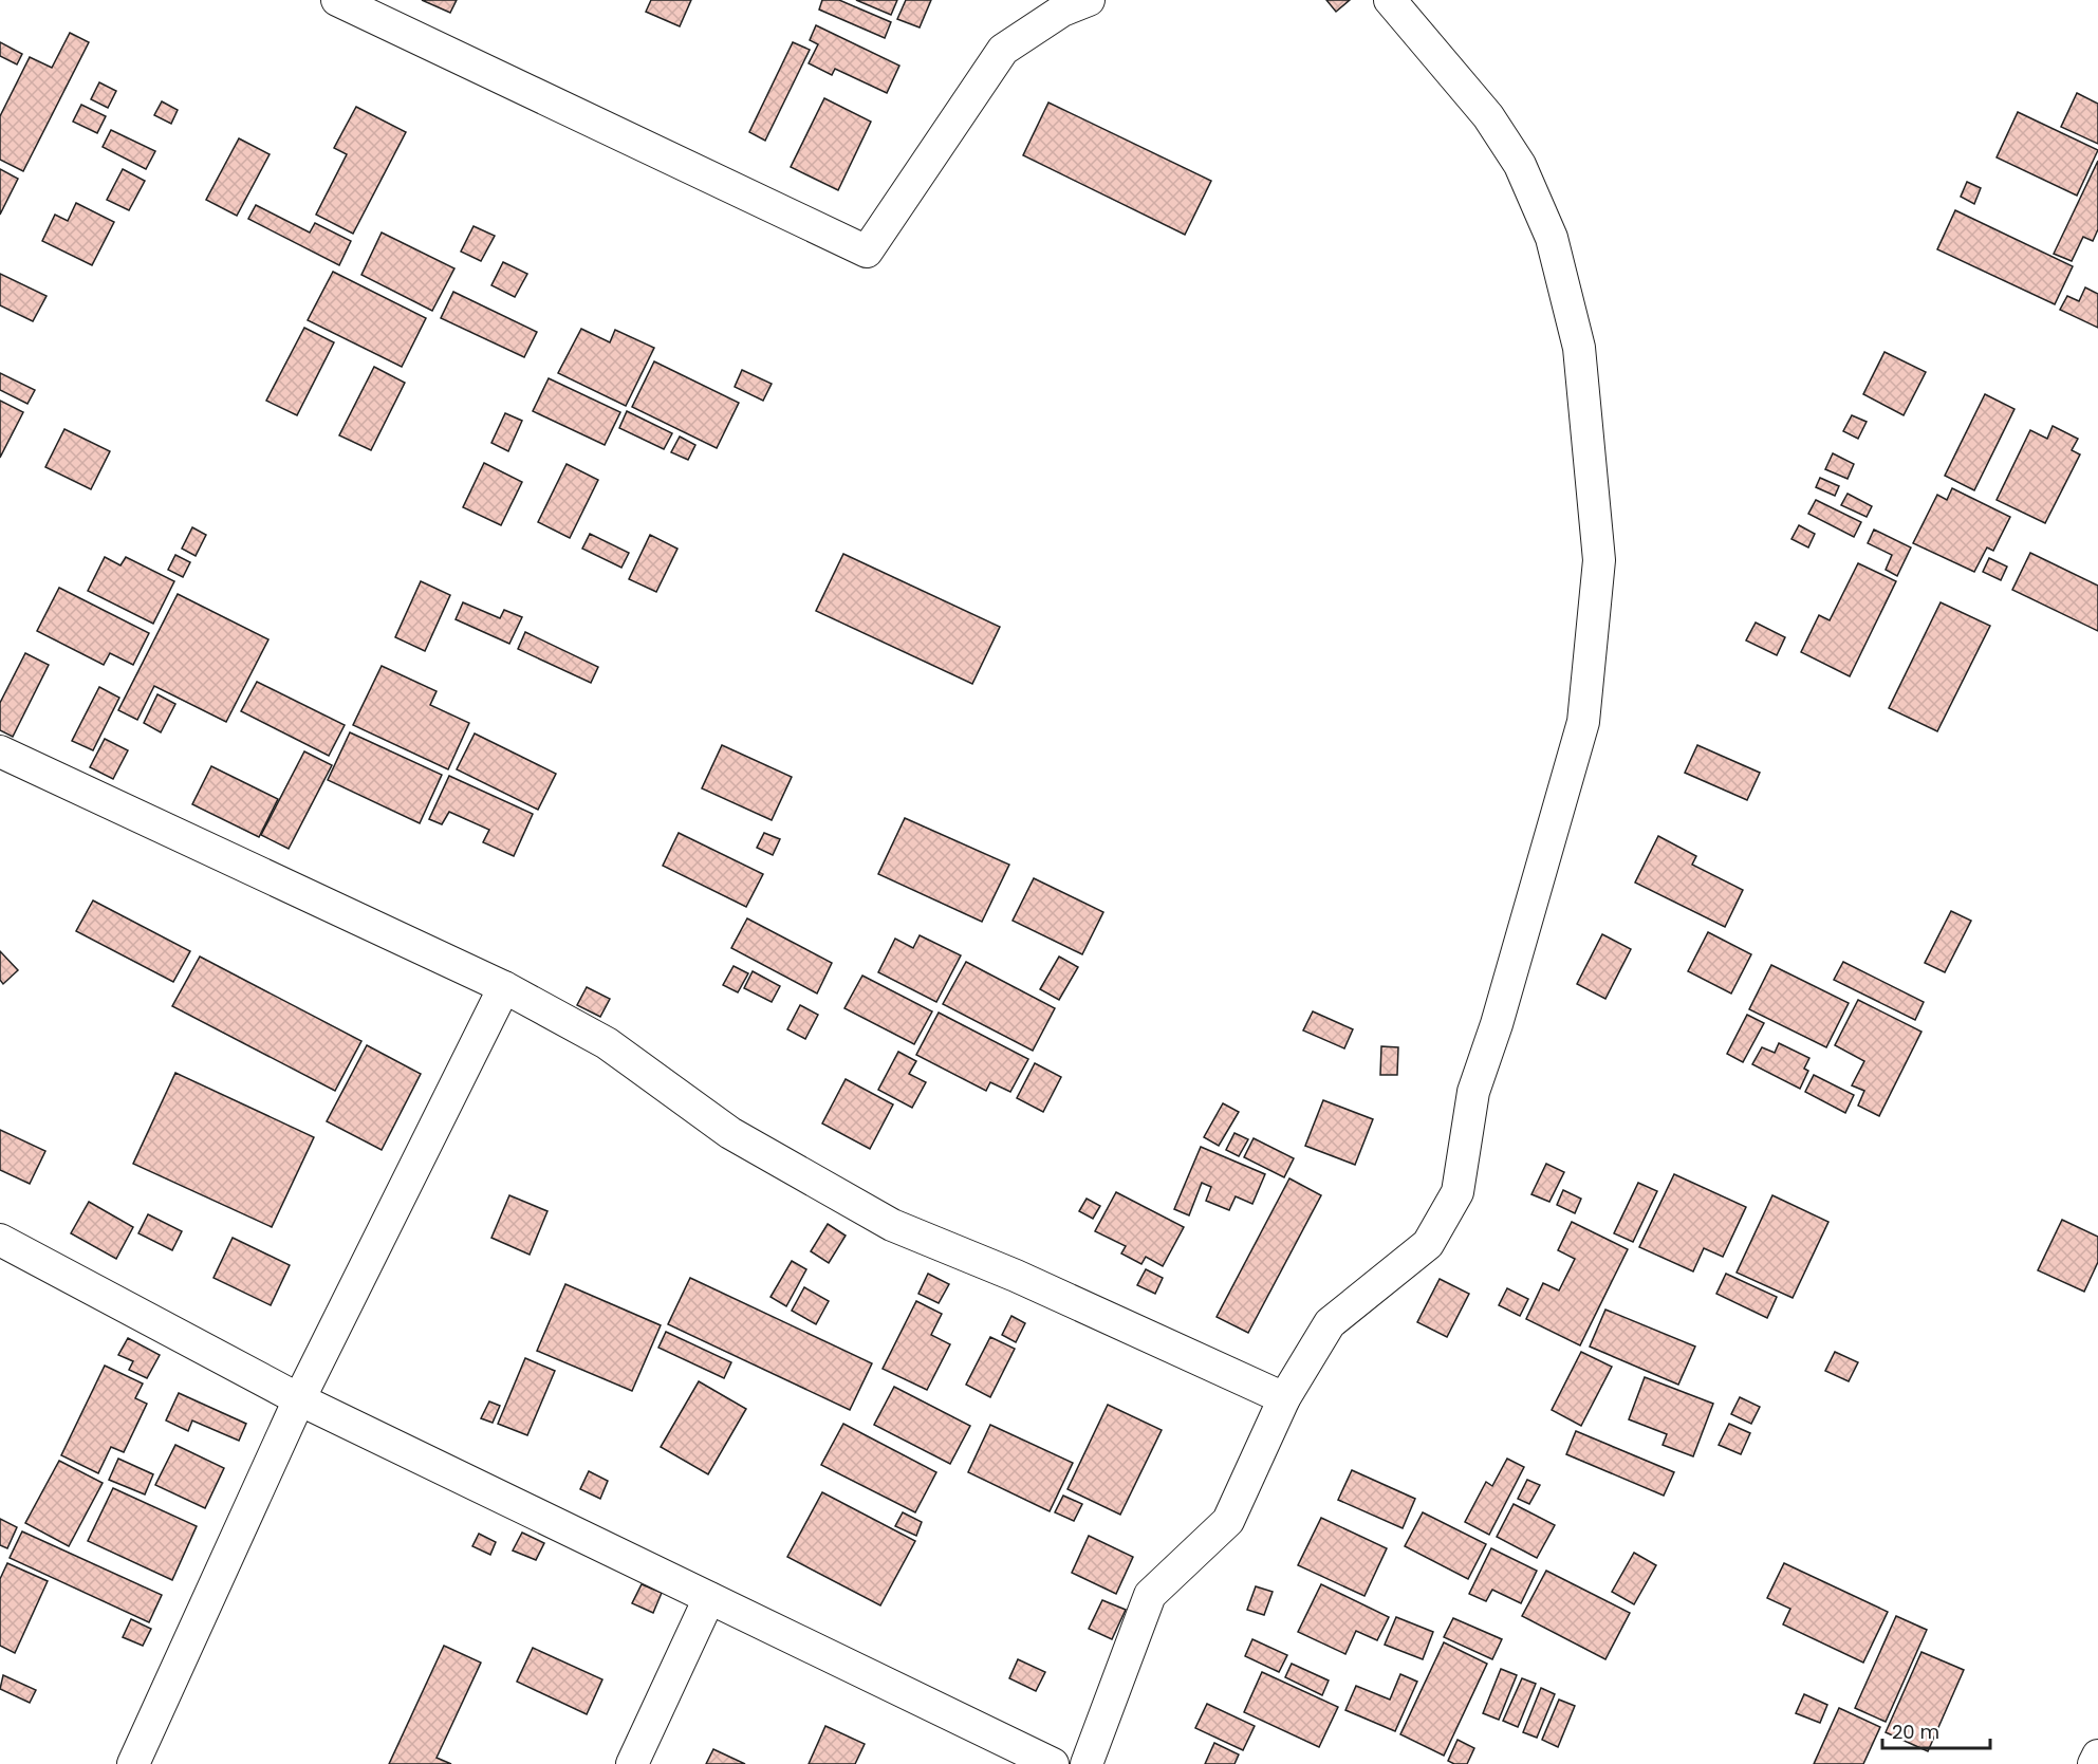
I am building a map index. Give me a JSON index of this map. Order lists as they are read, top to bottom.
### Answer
{
  "scale_bar": "20 m"
}
